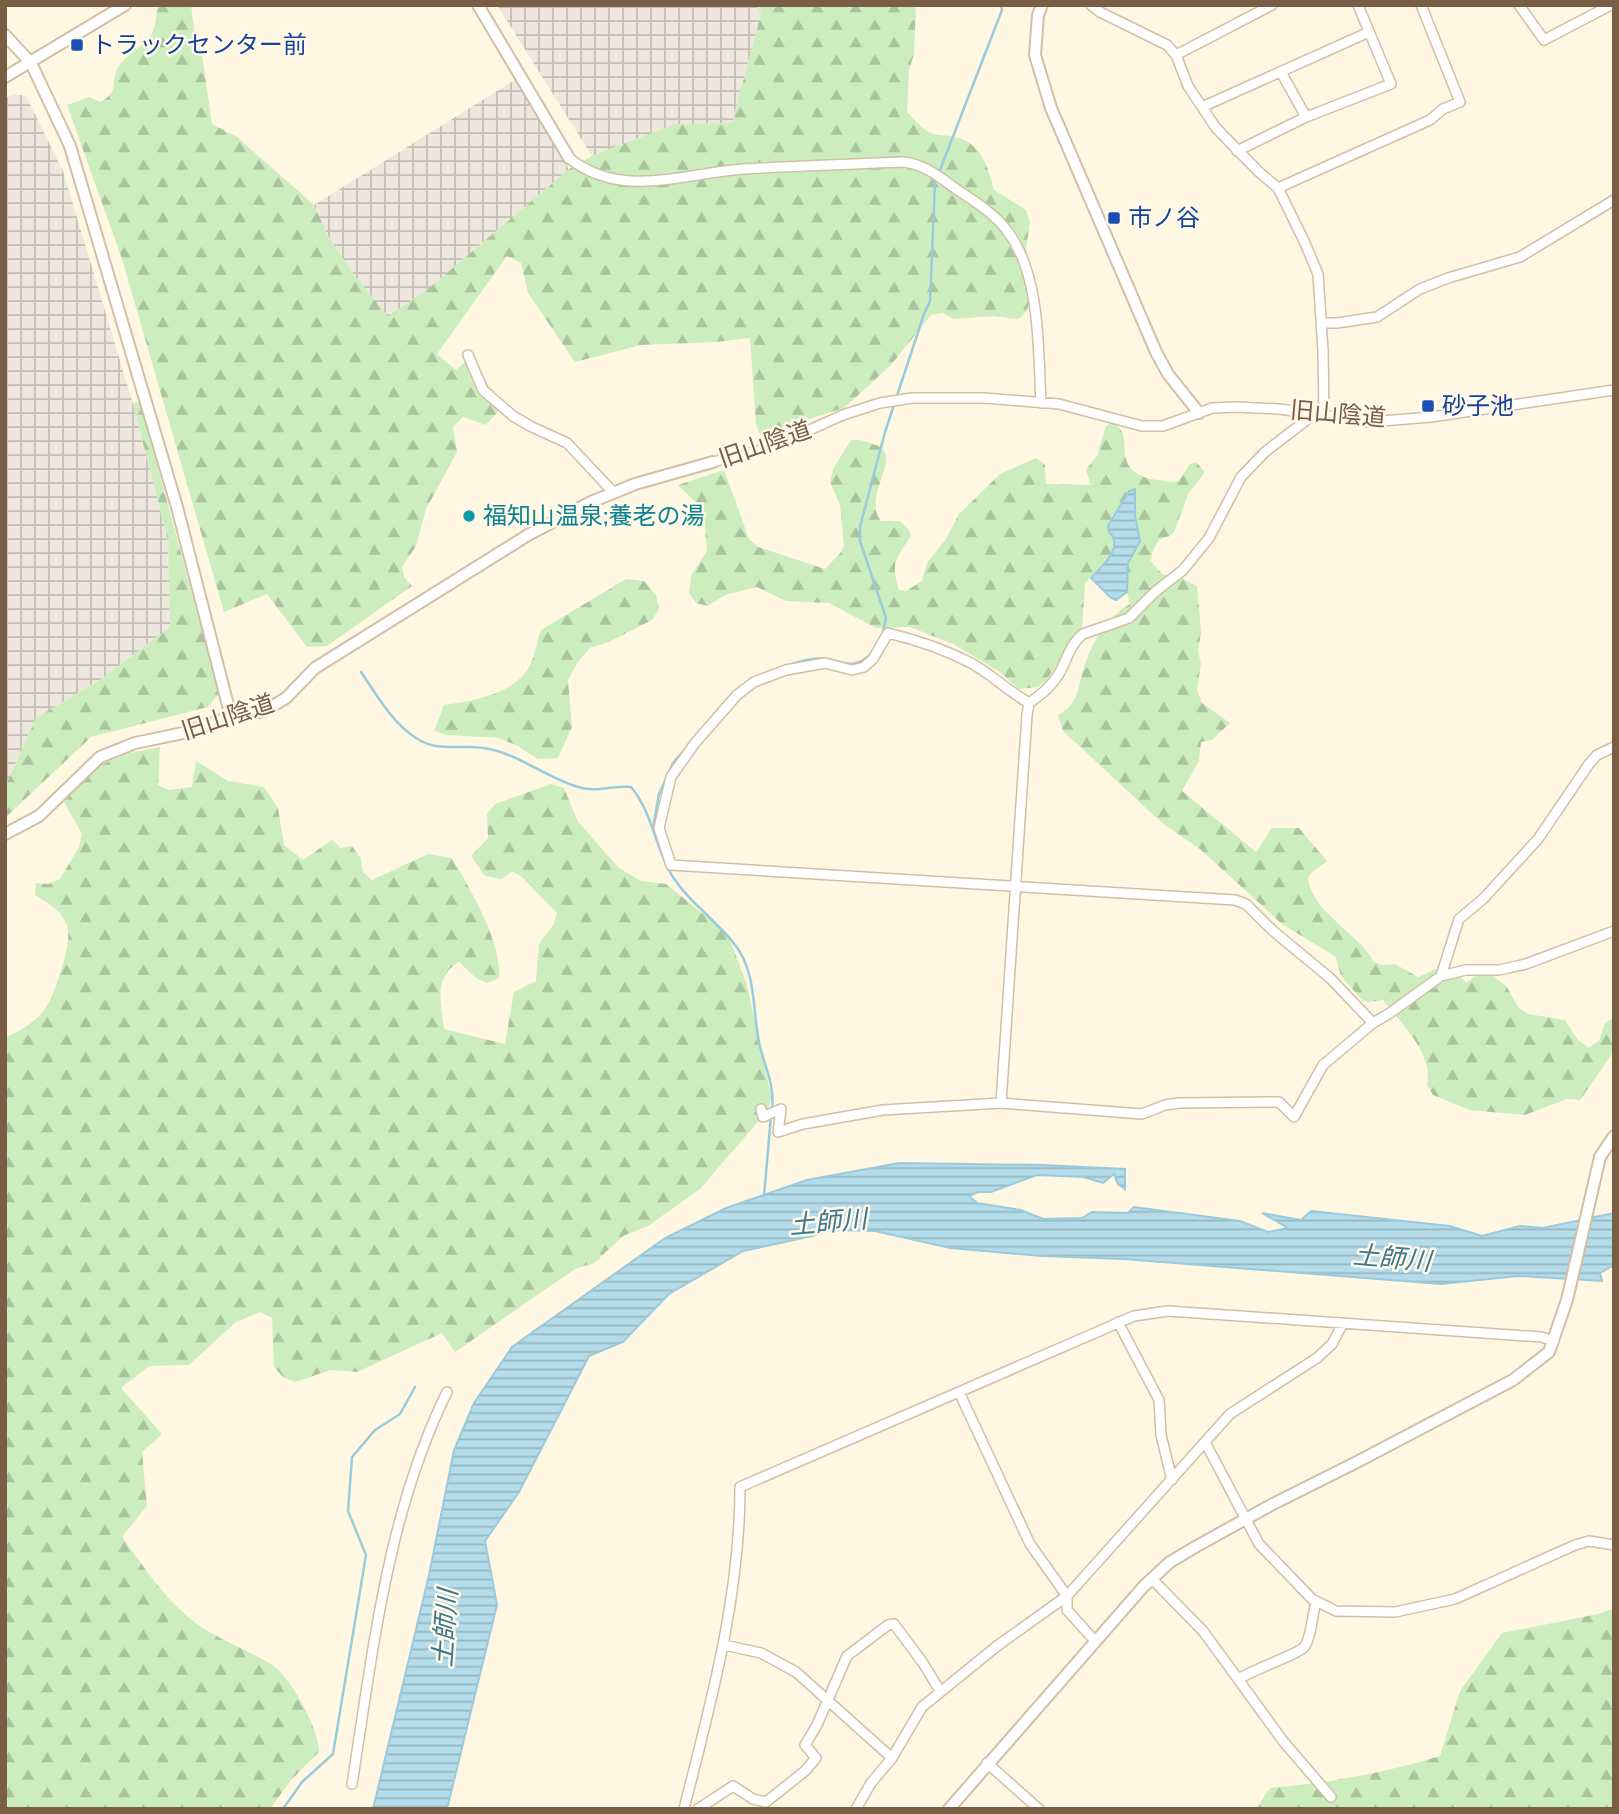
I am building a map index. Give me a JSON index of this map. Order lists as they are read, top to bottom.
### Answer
{
  "streets": {
    "street": ["旧山陰道"]
  },
  "water": ["土師川"],
  "places": {
    "transit": ["トラックセンター前", "市ノ谷", "砂子池"],
    "other": ["福知山温泉;養老の湯"]
  }
}
